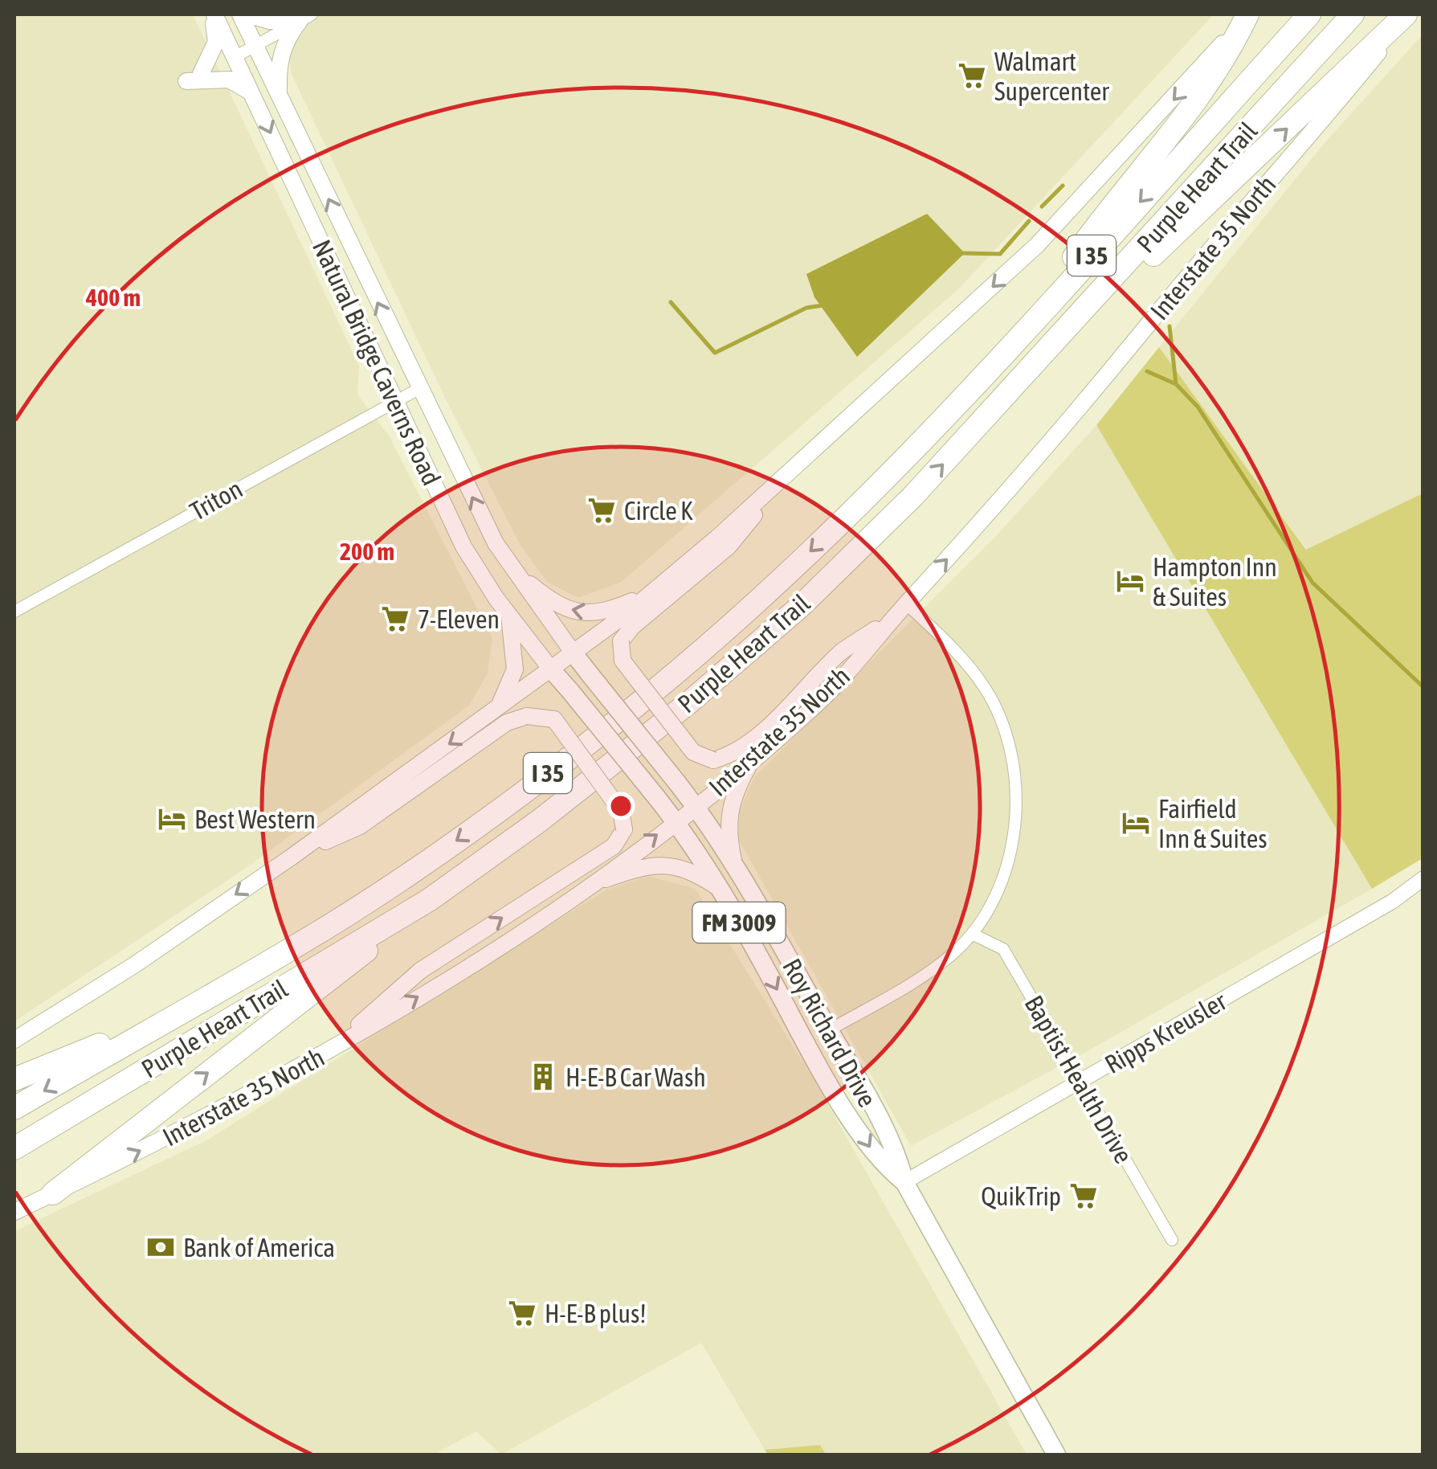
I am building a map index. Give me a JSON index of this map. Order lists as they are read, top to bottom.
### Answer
{
  "streets": {
    "highway": ["Purple Heart Trail", "I 35"],
    "main road": [
      "Interstate 35 North",
      "Natural Bridge Caverns Road",
      "FM 3009",
      "Roy Richard Drive"
    ],
    "street": ["Triton", "Ripps Kreusler", "Baptist Health Drive"]
  },
  "crossings": [
    ["Interstate 35 North", "Natural Bridge Caverns Road"],
    ["Interstate 35 North", "FM 3009"],
    ["Interstate 35 North", "Roy Richard Drive"],
    ["Natural Bridge Caverns Road", "Triton"],
    ["Natural Bridge Caverns Road", "FM 3009"],
    ["Natural Bridge Caverns Road", "Roy Richard Drive"],
    ["FM 3009", "Roy Richard Drive"],
    ["Roy Richard Drive", "Ripps Kreusler"],
    ["Ripps Kreusler", "Baptist Health Drive"]
  ],
  "one_way": ["Interstate 35 North"],
  "places": {
    "supermarket": [
      "Walmart Supercenter",
      "Circle K",
      "7-Eleven",
      "QuikTrip",
      "H-E-B plus!"
    ],
    "hotel": ["Hampton Inn & Suites", "Best Western", "Fairfield Inn & Suites"],
    "building": ["H-E-B Car Wash"],
    "bank": ["Bank of America"]
  },
  "rings": ["400 m", "200 m"]
}
